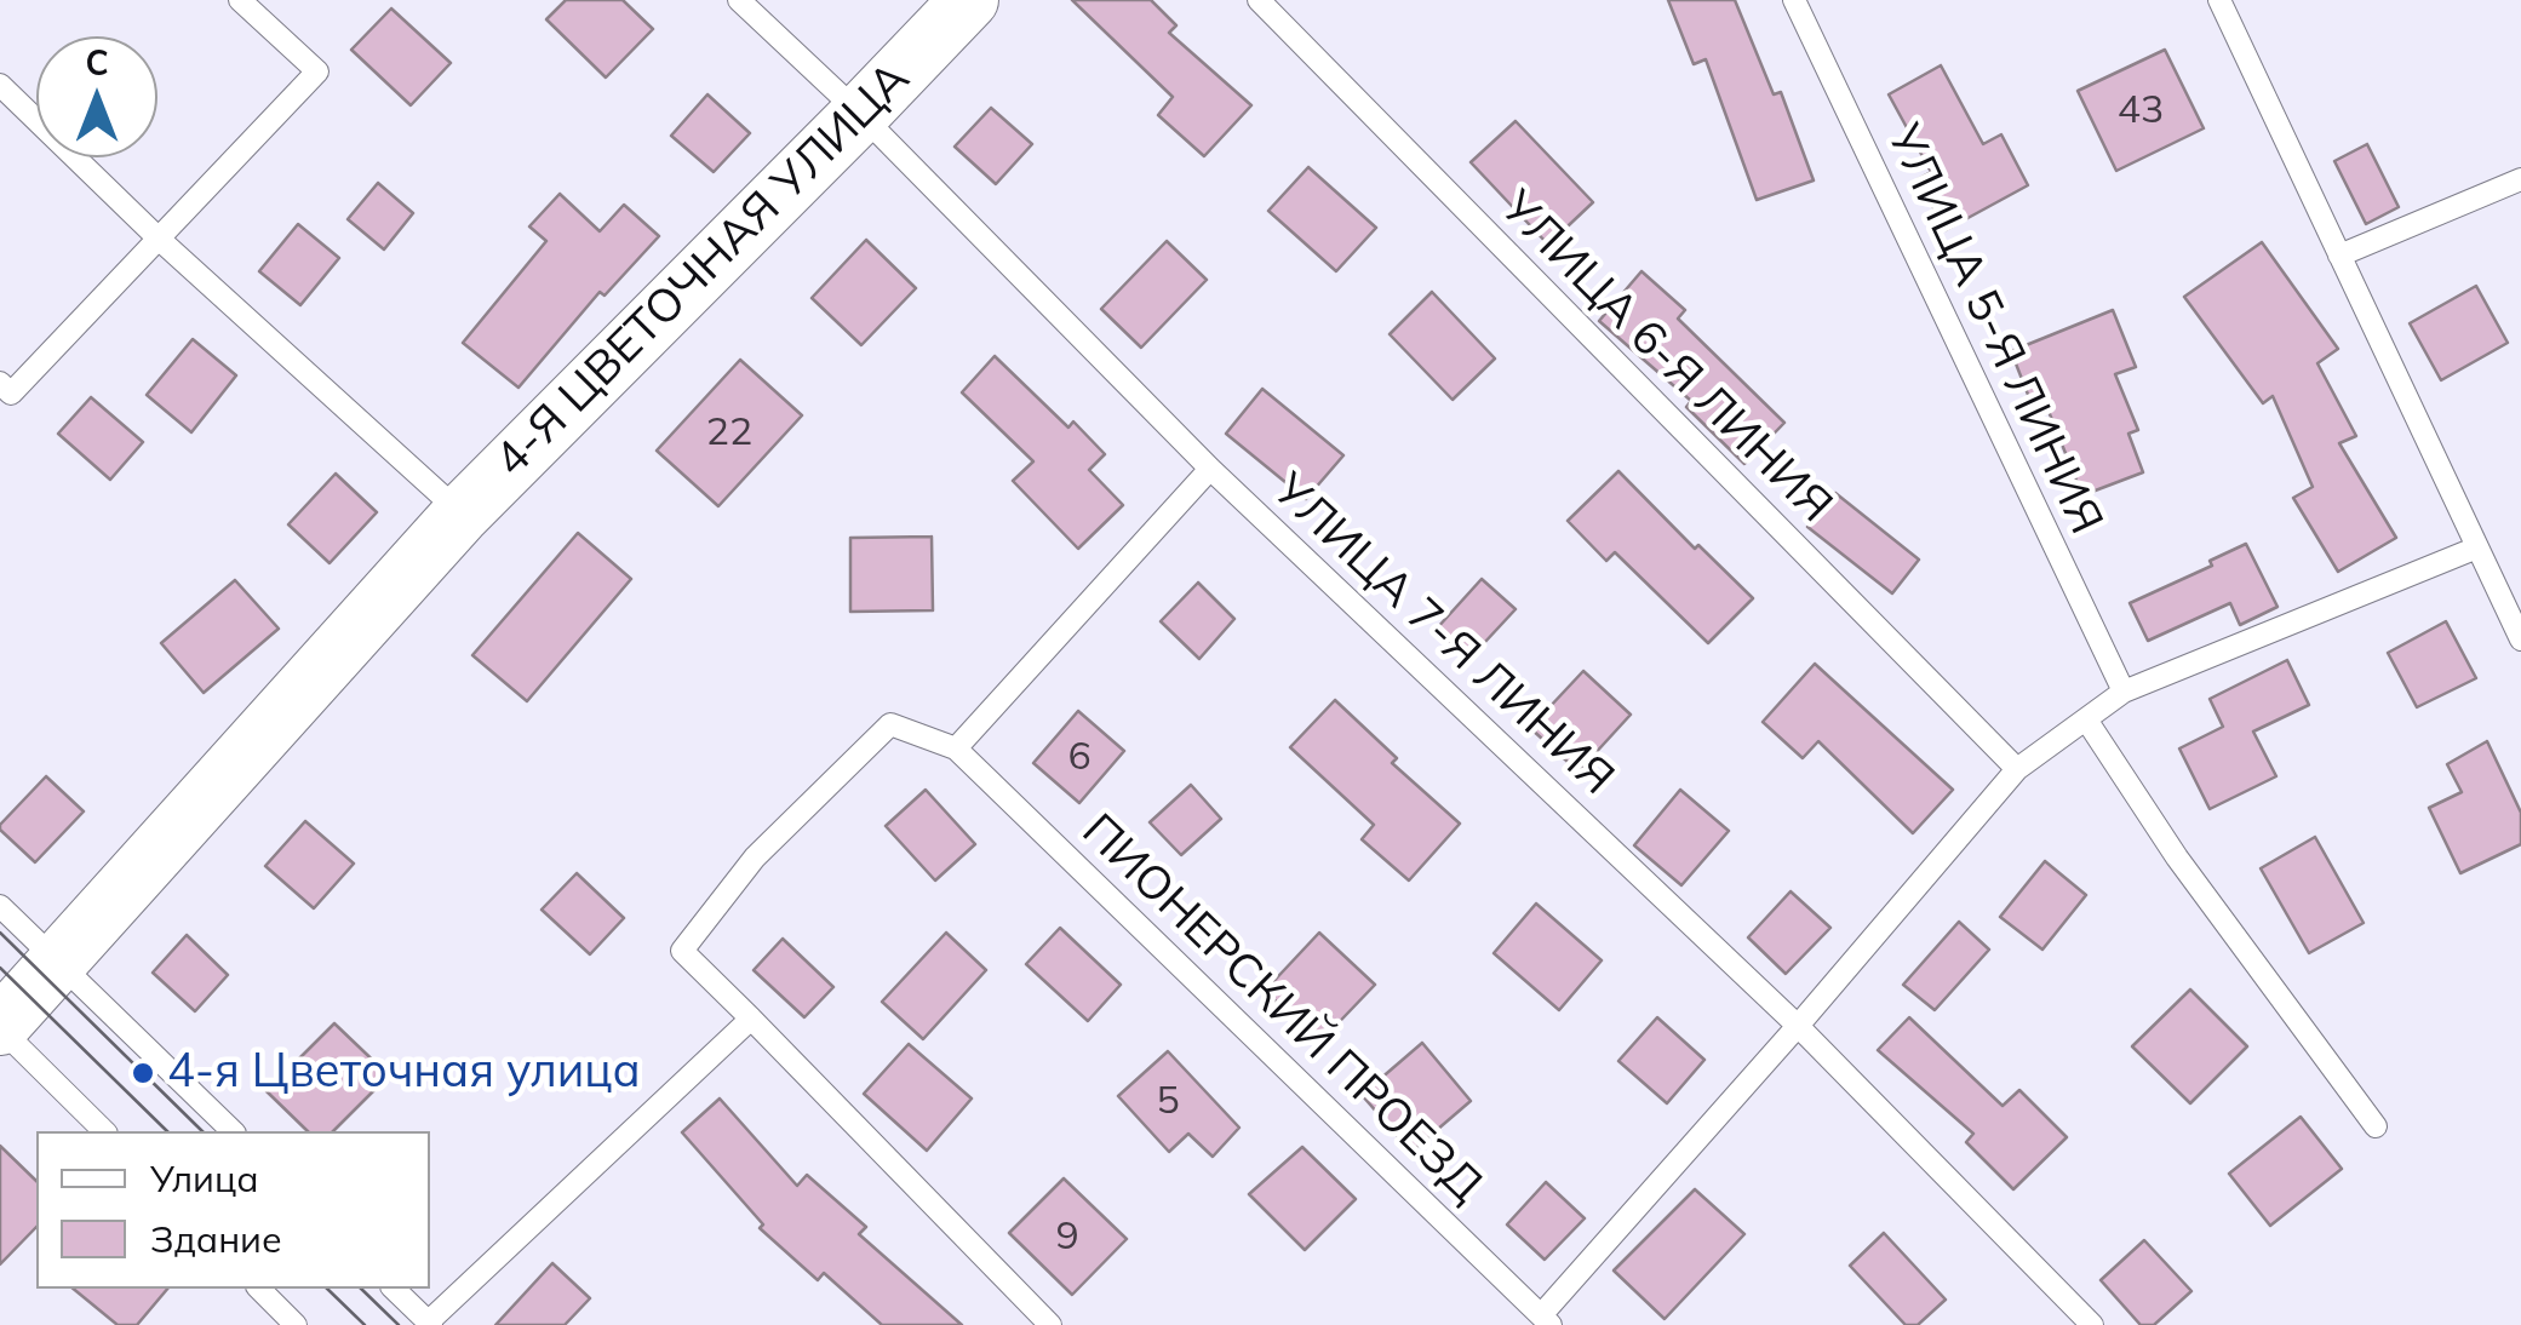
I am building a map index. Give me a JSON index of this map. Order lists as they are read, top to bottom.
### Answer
{
  "streets": {
    "street": ["4-Я ЦВЕТОЧНАЯ УЛИЦА"],
    "lane": [
      "УЛИЦА 5-Я ЛИНИЯ",
      "УЛИЦА 6-Я ЛИНИЯ",
      "УЛИЦА 7-Я ЛИНИЯ",
      "ПИОНЕРСКИЙ ПРОЕЗД"
    ]
  },
  "crossings": [
    ["4-Я ЦВЕТОЧНАЯ УЛИЦА", "УЛИЦА 7-Я ЛИНИЯ"]
  ],
  "places": ["4-я Цветочная улица"],
  "house_numbers": [
    "43",
    "22",
    "6",
    "5",
    "9"
  ],
  "legend": ["Улица", "Здание"],
  "north": "top"
}
